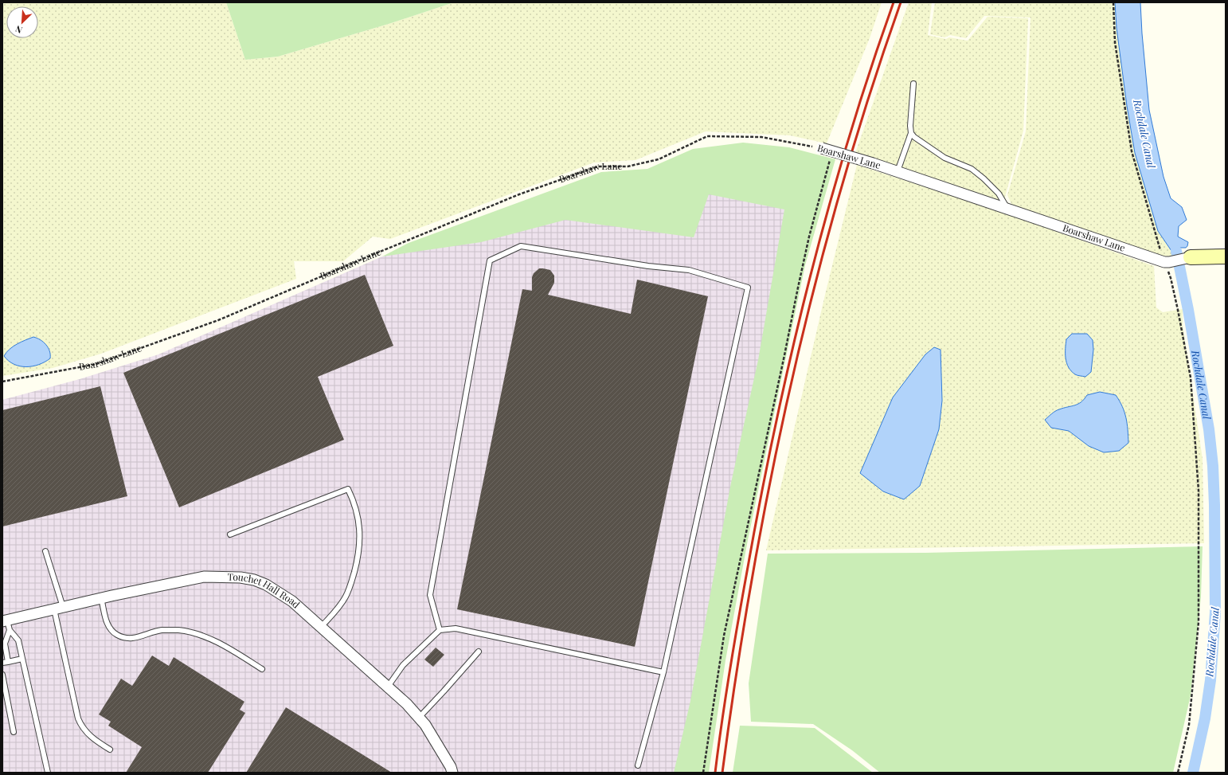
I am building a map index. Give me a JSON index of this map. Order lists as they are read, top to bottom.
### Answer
{
  "streets": {
    "street": ["Boarshaw Lane", "Touchet Hall Road"]
  },
  "water": ["Rochdale Canal"],
  "north": "bottom left"
}
